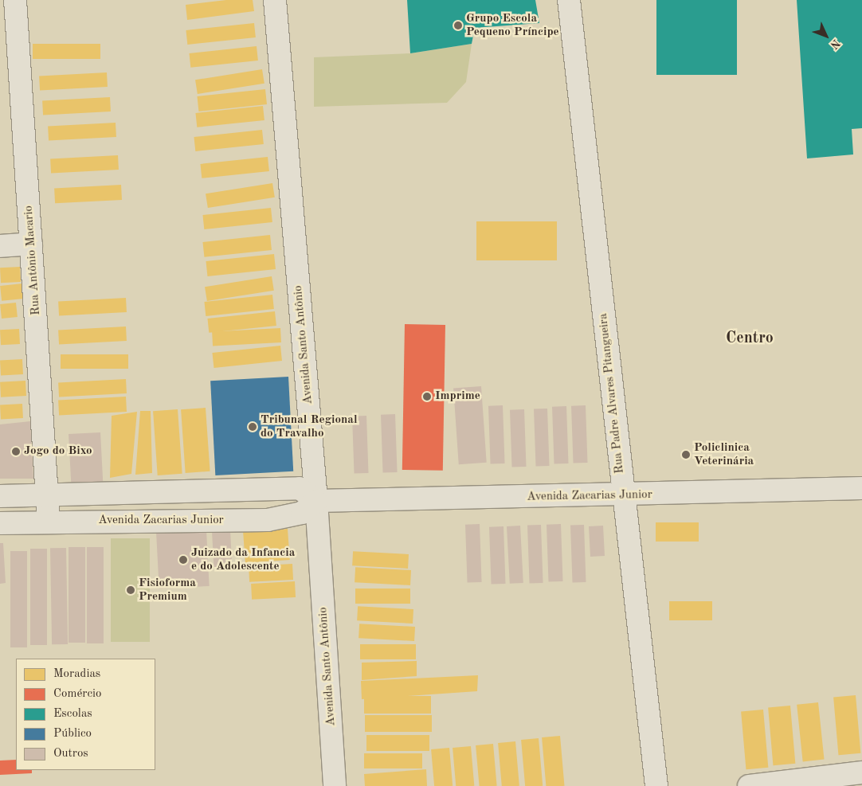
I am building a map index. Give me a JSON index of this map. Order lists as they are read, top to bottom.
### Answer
{
  "streets": {
    "street": [
      "Rua Antônio Macario",
      "Avenida Santo Antônio",
      "Rua Padre Alvares Pitangueira",
      "Avenida Zacarias Junior"
    ]
  },
  "crossings": [
    ["Rua Antônio Macario", "Avenida Zacarias Junior"],
    ["Avenida Santo Antônio", "Avenida Zacarias Junior"],
    ["Rua Padre Alvares Pitangueira", "Avenida Zacarias Junior"]
  ],
  "districts": ["Centro"],
  "places": [
    "Grupo Escola Pequeno Príncipe",
    "Imprime",
    "Tribunal Regional do Travalho",
    "Jogo do Bixo",
    "Policlinica Veterinária",
    "Juizado da Infancia e do Adolescente",
    "Fisioforma Premium"
  ],
  "legend": [
    "Moradias",
    "Comércio",
    "Escolas",
    "Público",
    "Outros"
  ],
  "north": "bottom right"
}
